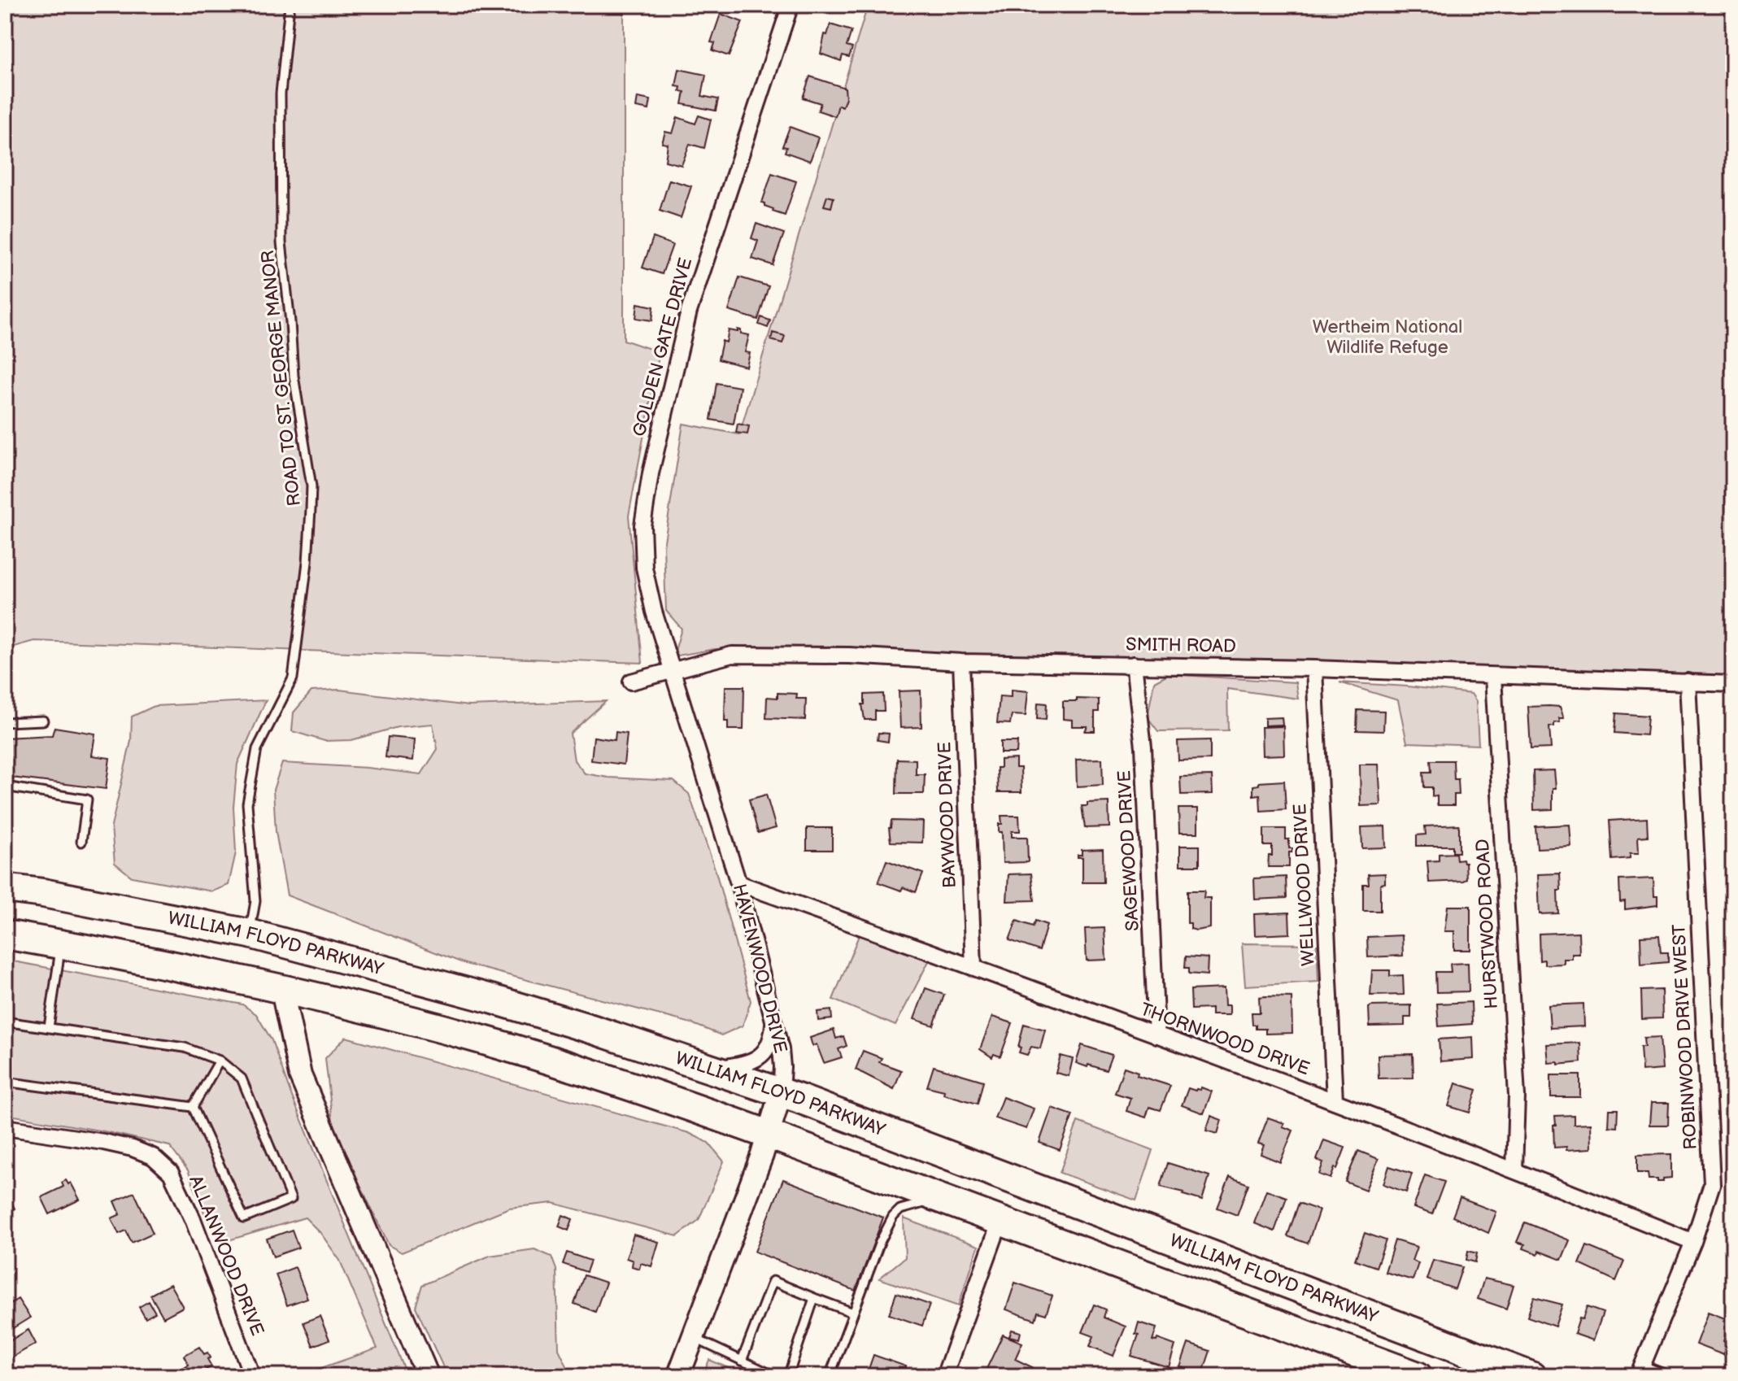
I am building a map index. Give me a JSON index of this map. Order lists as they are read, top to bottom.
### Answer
{
  "streets": {
    "highway": ["WILLIAM FLOYD PARKWAY"],
    "street": [
      "GOLDEN GATE DRIVE",
      "SMITH ROAD",
      "BAYWOOD DRIVE",
      "SAGEWOOD DRIVE",
      "WELLWOOD DRIVE",
      "HURSTWOOD ROAD",
      "HAVENWOOD DRIVE",
      "ROBINWOOD DRIVE WEST",
      "THORNWOOD DRIVE",
      "ALLANWOOD DRIVE"
    ],
    "lane": ["ROAD TO ST. GEORGE MANOR"]
  },
  "crossings": [
    ["GOLDEN GATE DRIVE", "SMITH ROAD"],
    ["GOLDEN GATE DRIVE", "HAVENWOOD DRIVE"],
    ["ROAD TO ST. GEORGE MANOR", "WILLIAM FLOYD PARKWAY"],
    ["SMITH ROAD", "BAYWOOD DRIVE"],
    ["SMITH ROAD", "SAGEWOOD DRIVE"],
    ["SMITH ROAD", "WELLWOOD DRIVE"],
    ["SMITH ROAD", "HURSTWOOD ROAD"],
    ["SMITH ROAD", "HAVENWOOD DRIVE"],
    ["SMITH ROAD", "ROBINWOOD DRIVE WEST"],
    ["BAYWOOD DRIVE", "THORNWOOD DRIVE"],
    ["SAGEWOOD DRIVE", "THORNWOOD DRIVE"],
    ["WELLWOOD DRIVE", "THORNWOOD DRIVE"],
    ["HURSTWOOD ROAD", "THORNWOOD DRIVE"],
    ["WILLIAM FLOYD PARKWAY", "HAVENWOOD DRIVE"],
    ["HAVENWOOD DRIVE", "THORNWOOD DRIVE"],
    ["ROBINWOOD DRIVE WEST", "THORNWOOD DRIVE"]
  ],
  "parks": ["Wertheim National Wildlife Refuge"]
}
